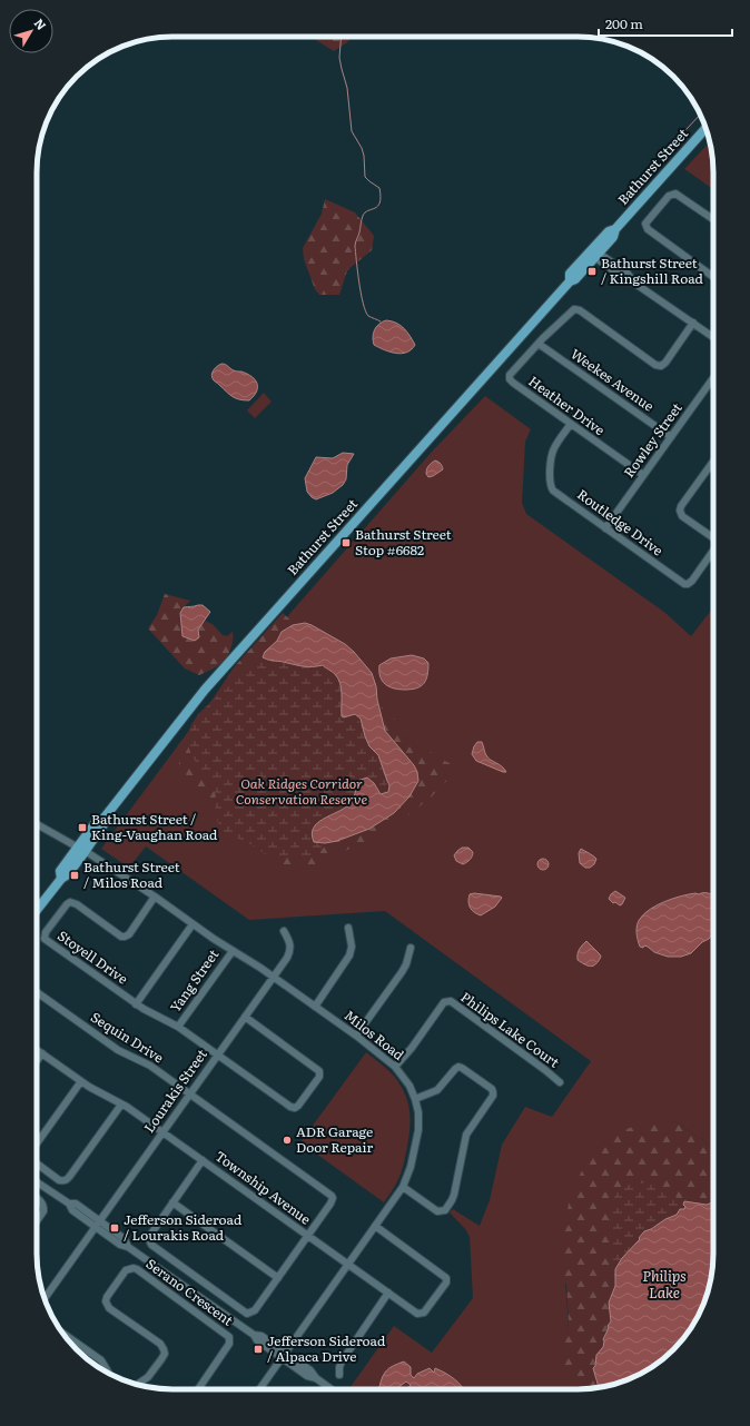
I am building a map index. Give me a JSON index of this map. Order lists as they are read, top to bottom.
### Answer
{
  "streets": {
    "main road": ["Bathurst Street"],
    "street": [
      "Weekes Avenue",
      "Heather Drive",
      "Rowley Street",
      "Routledge Drive",
      "Stoyell Drive",
      "Yang Street",
      "Philips Lake Court",
      "Milos Road",
      "Sequin Drive",
      "Lourakis Street",
      "Township Avenue",
      "Serano Crescent"
    ]
  },
  "crossings": [
    ["Bathurst Street", "Milos Road"],
    ["Weekes Avenue", "Heather Drive"],
    ["Weekes Avenue", "Rowley Street"],
    ["Heather Drive", "Rowley Street"],
    ["Heather Drive", "Routledge Drive"],
    ["Rowley Street", "Routledge Drive"],
    ["Stoyell Drive", "Yang Street"],
    ["Stoyell Drive", "Milos Road"],
    ["Stoyell Drive", "Lourakis Street"],
    ["Yang Street", "Milos Road"],
    ["Philips Lake Court", "Milos Road"],
    ["Milos Road", "Lourakis Street"],
    ["Milos Road", "Township Avenue"],
    ["Sequin Drive", "Lourakis Street"],
    ["Sequin Drive", "Township Avenue"],
    ["Lourakis Street", "Township Avenue"]
  ],
  "water": ["Philips Lake"],
  "parks": ["Oak Ridges Corridor Conservation Reserve"],
  "places": {
    "transit": [
      "Bathurst Street / Kingshill Road",
      "Bathurst Street Stop #6682",
      "Bathurst Street / King-Vaughan Road",
      "Bathurst Street / Milos Road",
      "Jefferson Sideroad / Lourakis Road",
      "Jefferson Sideroad / Alpaca Drive"
    ],
    "other": ["ADR Garage Door Repair"]
  },
  "scale_bar": "200 m",
  "north": "top right"
}
